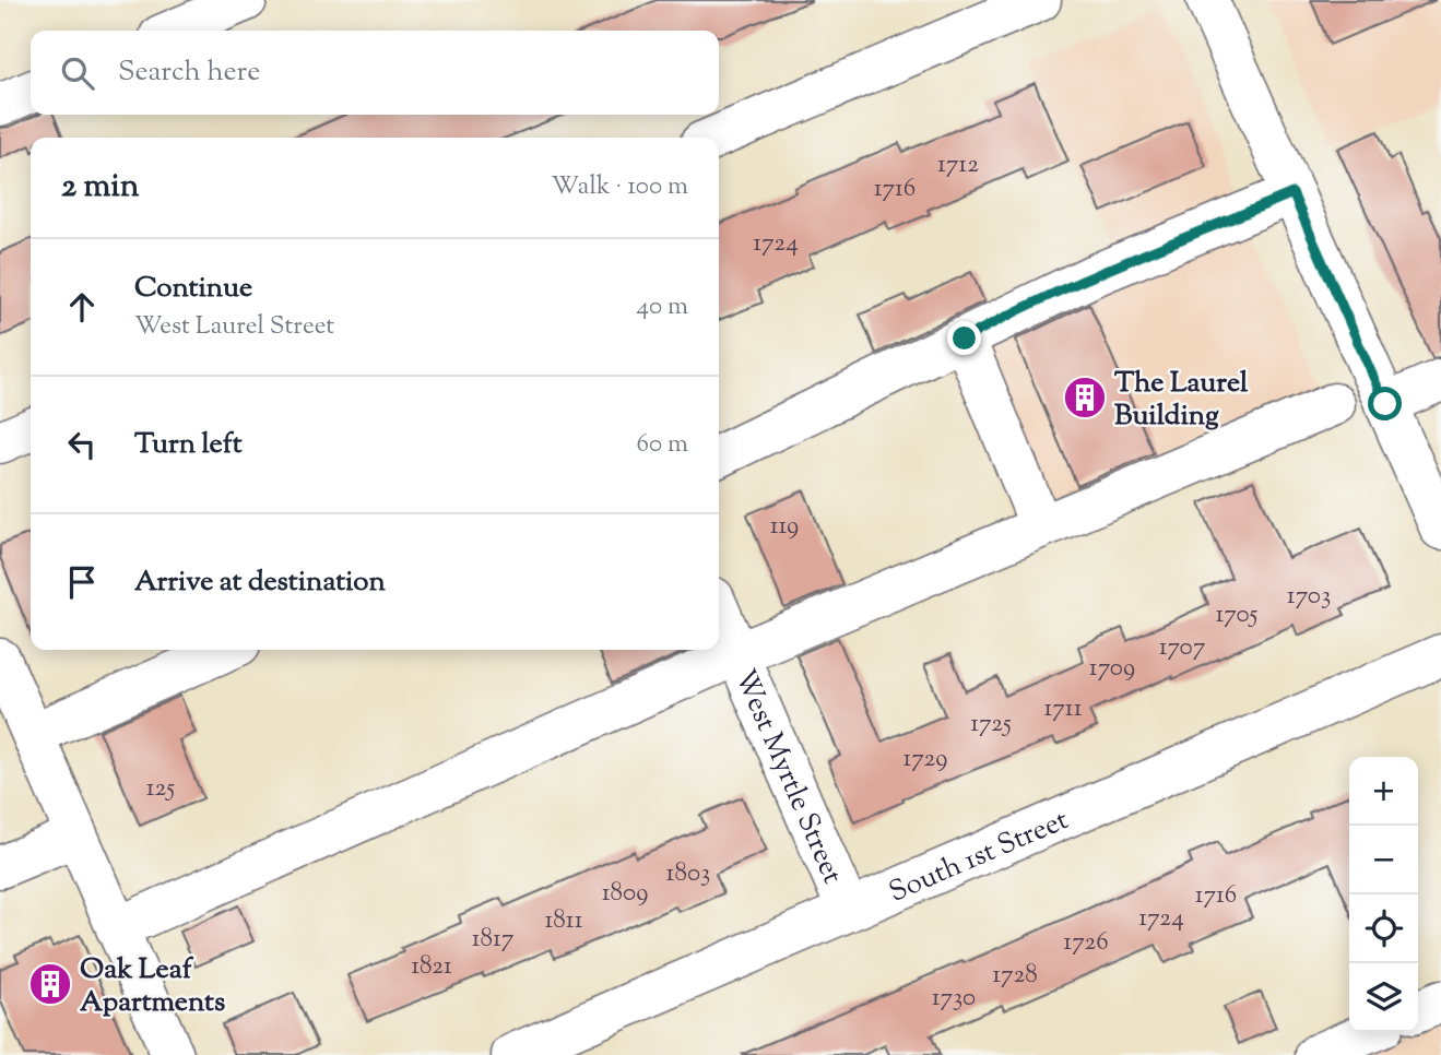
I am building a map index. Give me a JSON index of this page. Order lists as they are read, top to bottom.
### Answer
{
  "streets": {
    "street": ["West Myrtle Street", "South 1st Street"]
  },
  "crossings": [
    ["West Myrtle Street", "South 1st Street"]
  ],
  "places": {
    "building": ["The Laurel Building", "Oak Leaf Apartments"]
  },
  "house_numbers": [
    "1712",
    "1716",
    "1724",
    "119",
    "1703",
    "1705",
    "1707",
    "1709",
    "1711",
    "1725",
    "1729",
    "125",
    "1803",
    "1809",
    "1716",
    "1724",
    "1811",
    "1817",
    "1726",
    "1821",
    "1728",
    "1730"
  ],
  "page": {
    "search": "Search here",
    "heading": ["2 min", "Walk · 100 m"],
    "list": [
      ["Continue", "West Laurel Street", "40 m"],
      ["Turn left", "60 m"],
      "Arrive at destination"
    ],
    "map_buttons": ["+", "−"]
  }
}
